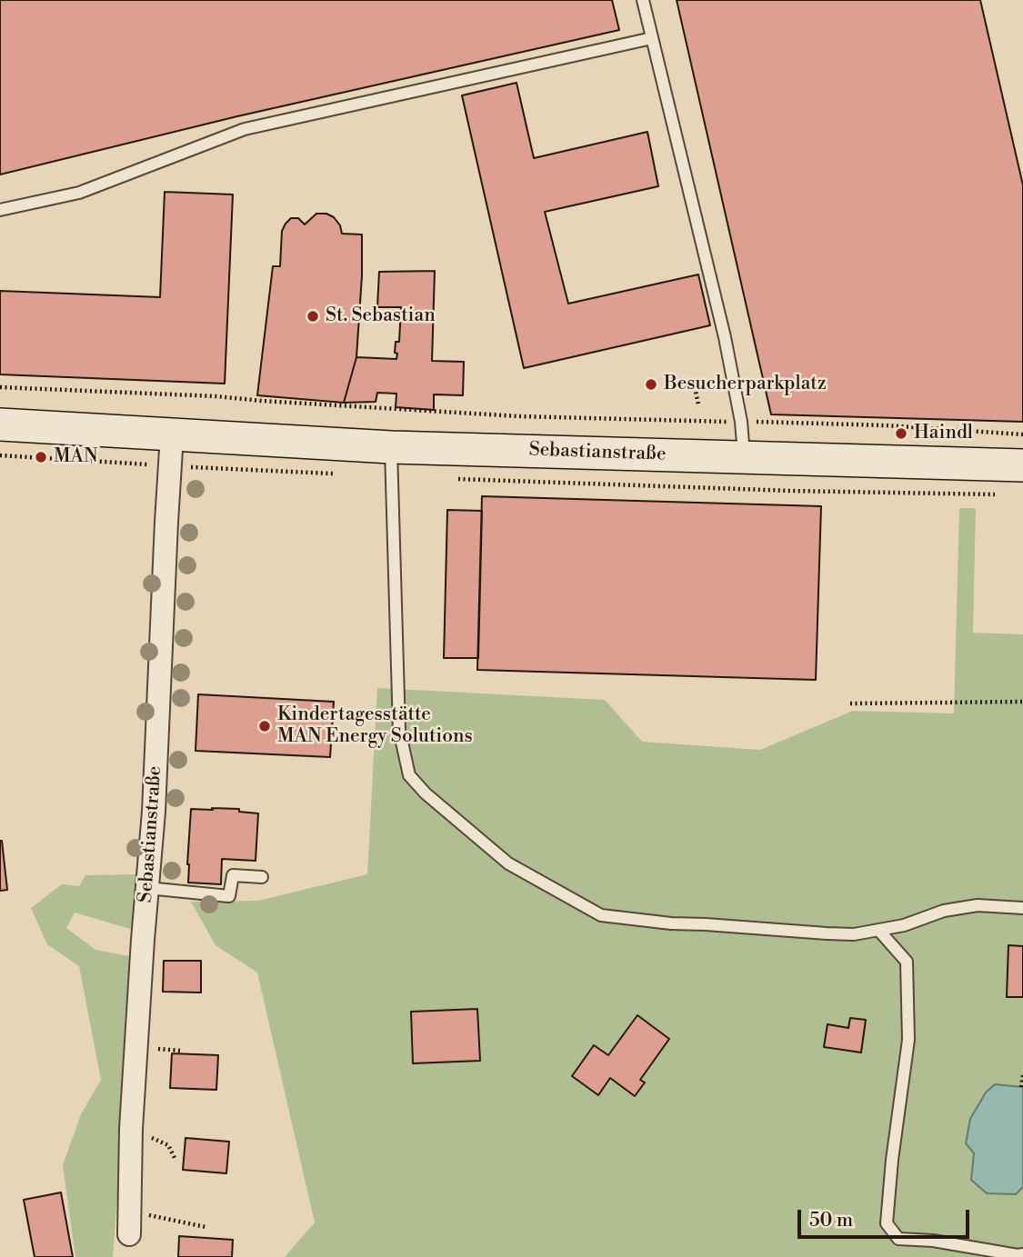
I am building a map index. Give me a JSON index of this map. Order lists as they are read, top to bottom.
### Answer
{
  "streets": {
    "main road": ["Sebastianstraße"]
  },
  "places": [
    "St. Sebastian",
    "Besucherparkplatz",
    "Haindl",
    "MAN",
    "Kindertagesstätte MAN Energy Solutions"
  ],
  "scale_bar": "50 m"
}
